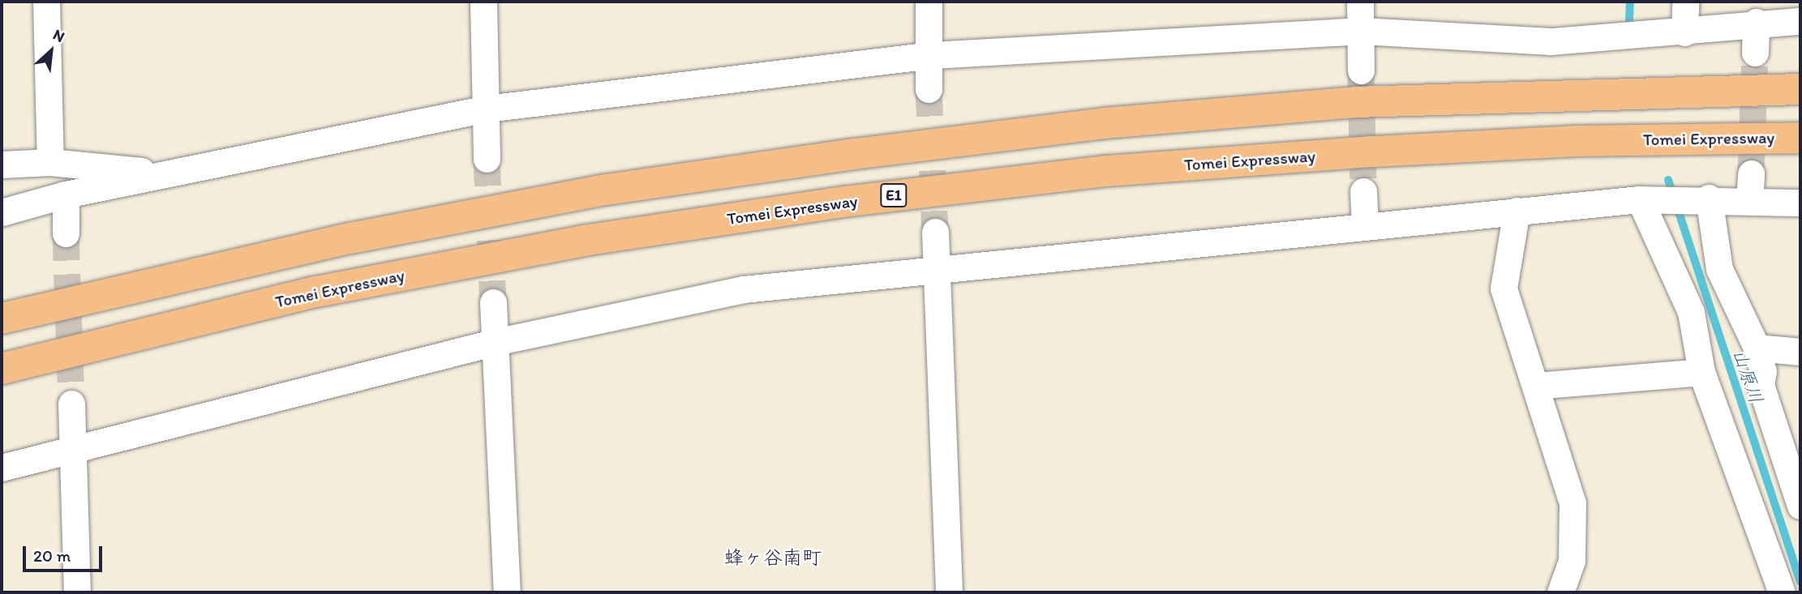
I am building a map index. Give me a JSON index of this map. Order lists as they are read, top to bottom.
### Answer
{
  "streets": {
    "highway": ["Tomei Expressway", "E1"]
  },
  "districts": ["蜂ヶ谷南町"],
  "water": ["山原川"],
  "scale_bar": "20 m",
  "north": "top right"
}
